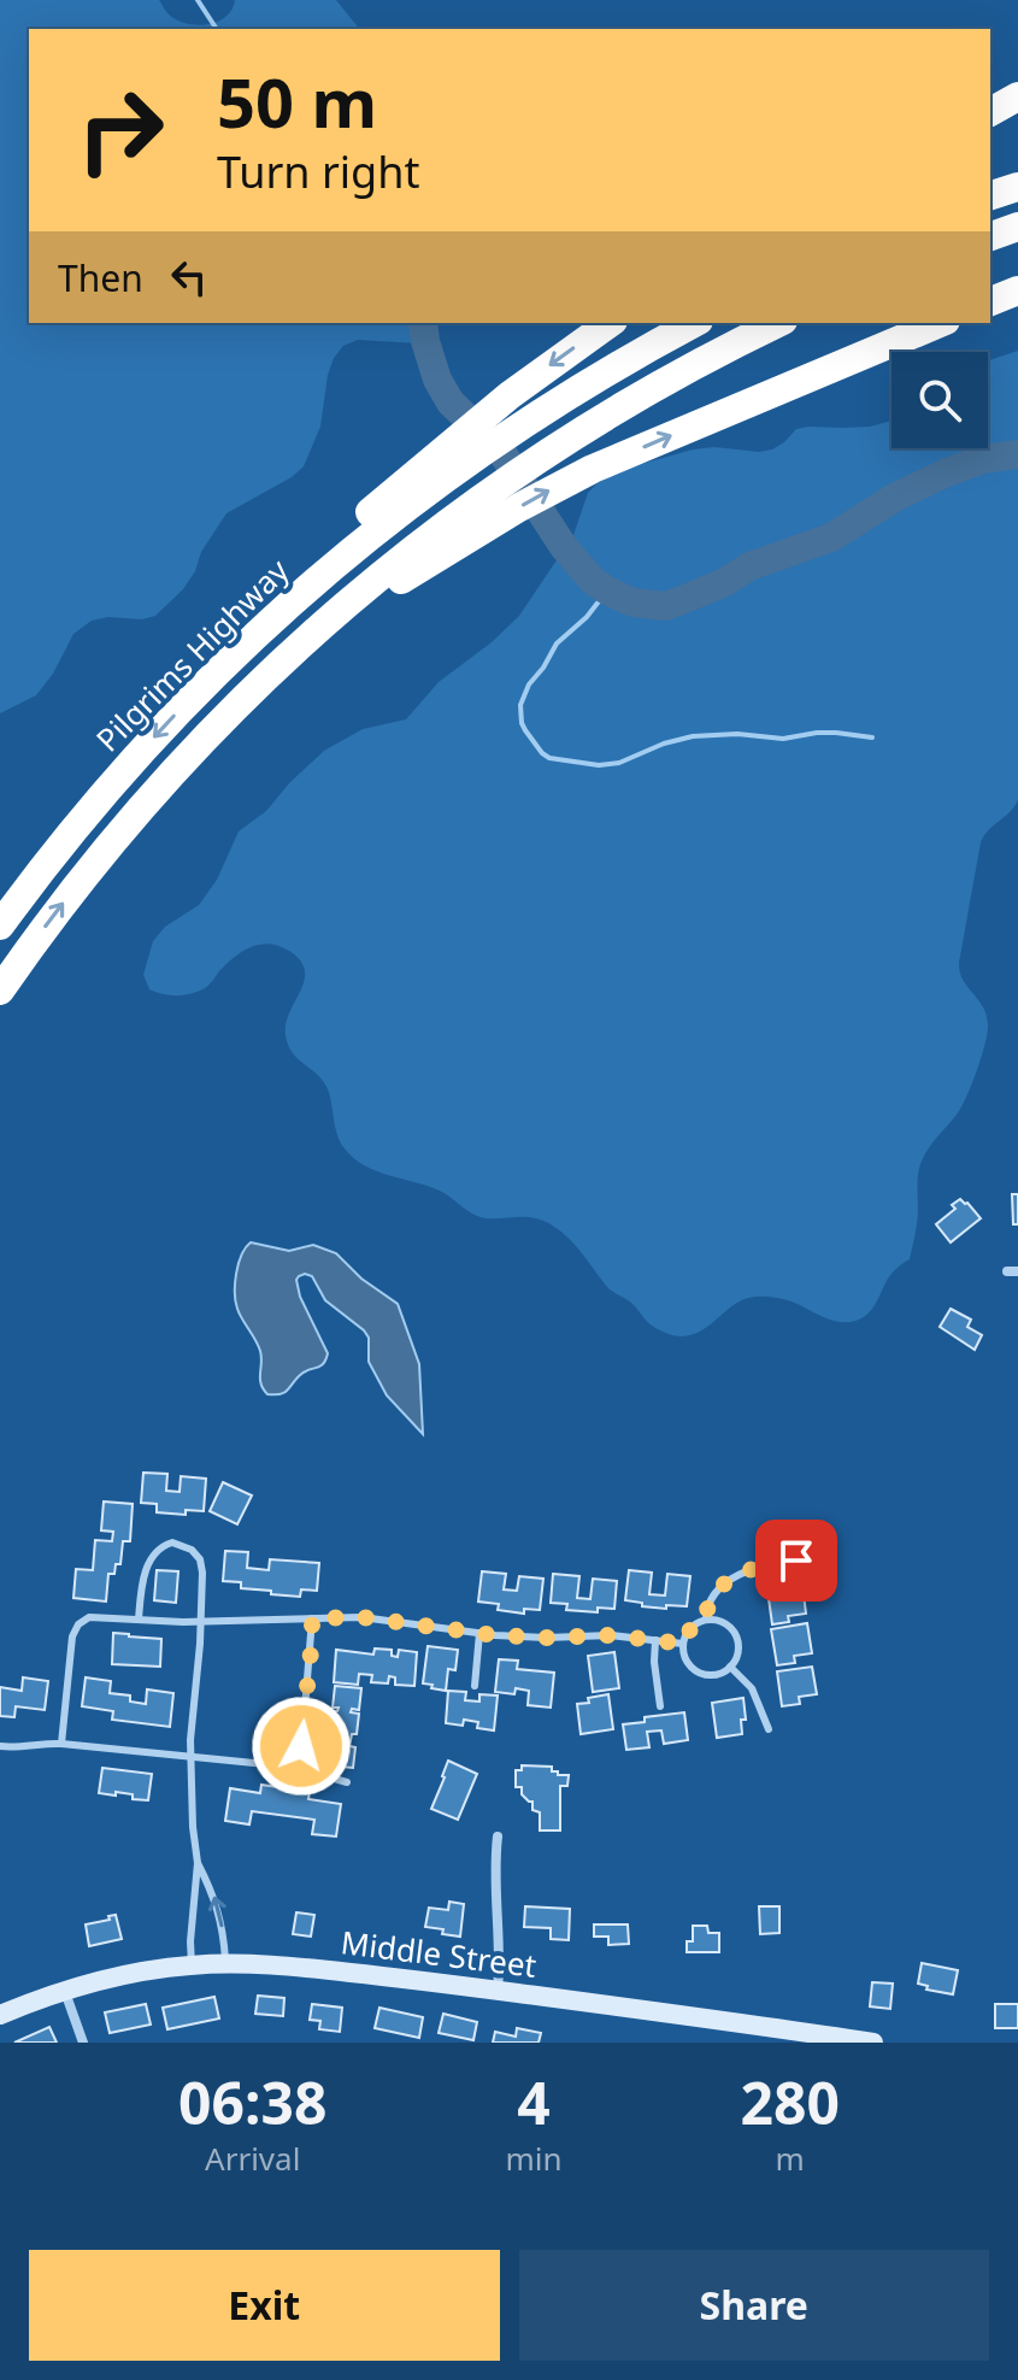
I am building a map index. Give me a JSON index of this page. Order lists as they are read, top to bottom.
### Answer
{
  "streets": {
    "highway": ["Pilgrims Highway"],
    "street": ["Middle Street"]
  },
  "page": {
    "turn": ["50 m", "Turn right"],
    "then": "Then",
    "eta": [
      "06:38",
      "Arrival",
      "4",
      "min",
      "280",
      "m"
    ],
    "buttons": ["Exit", "Share"]
  }
}
